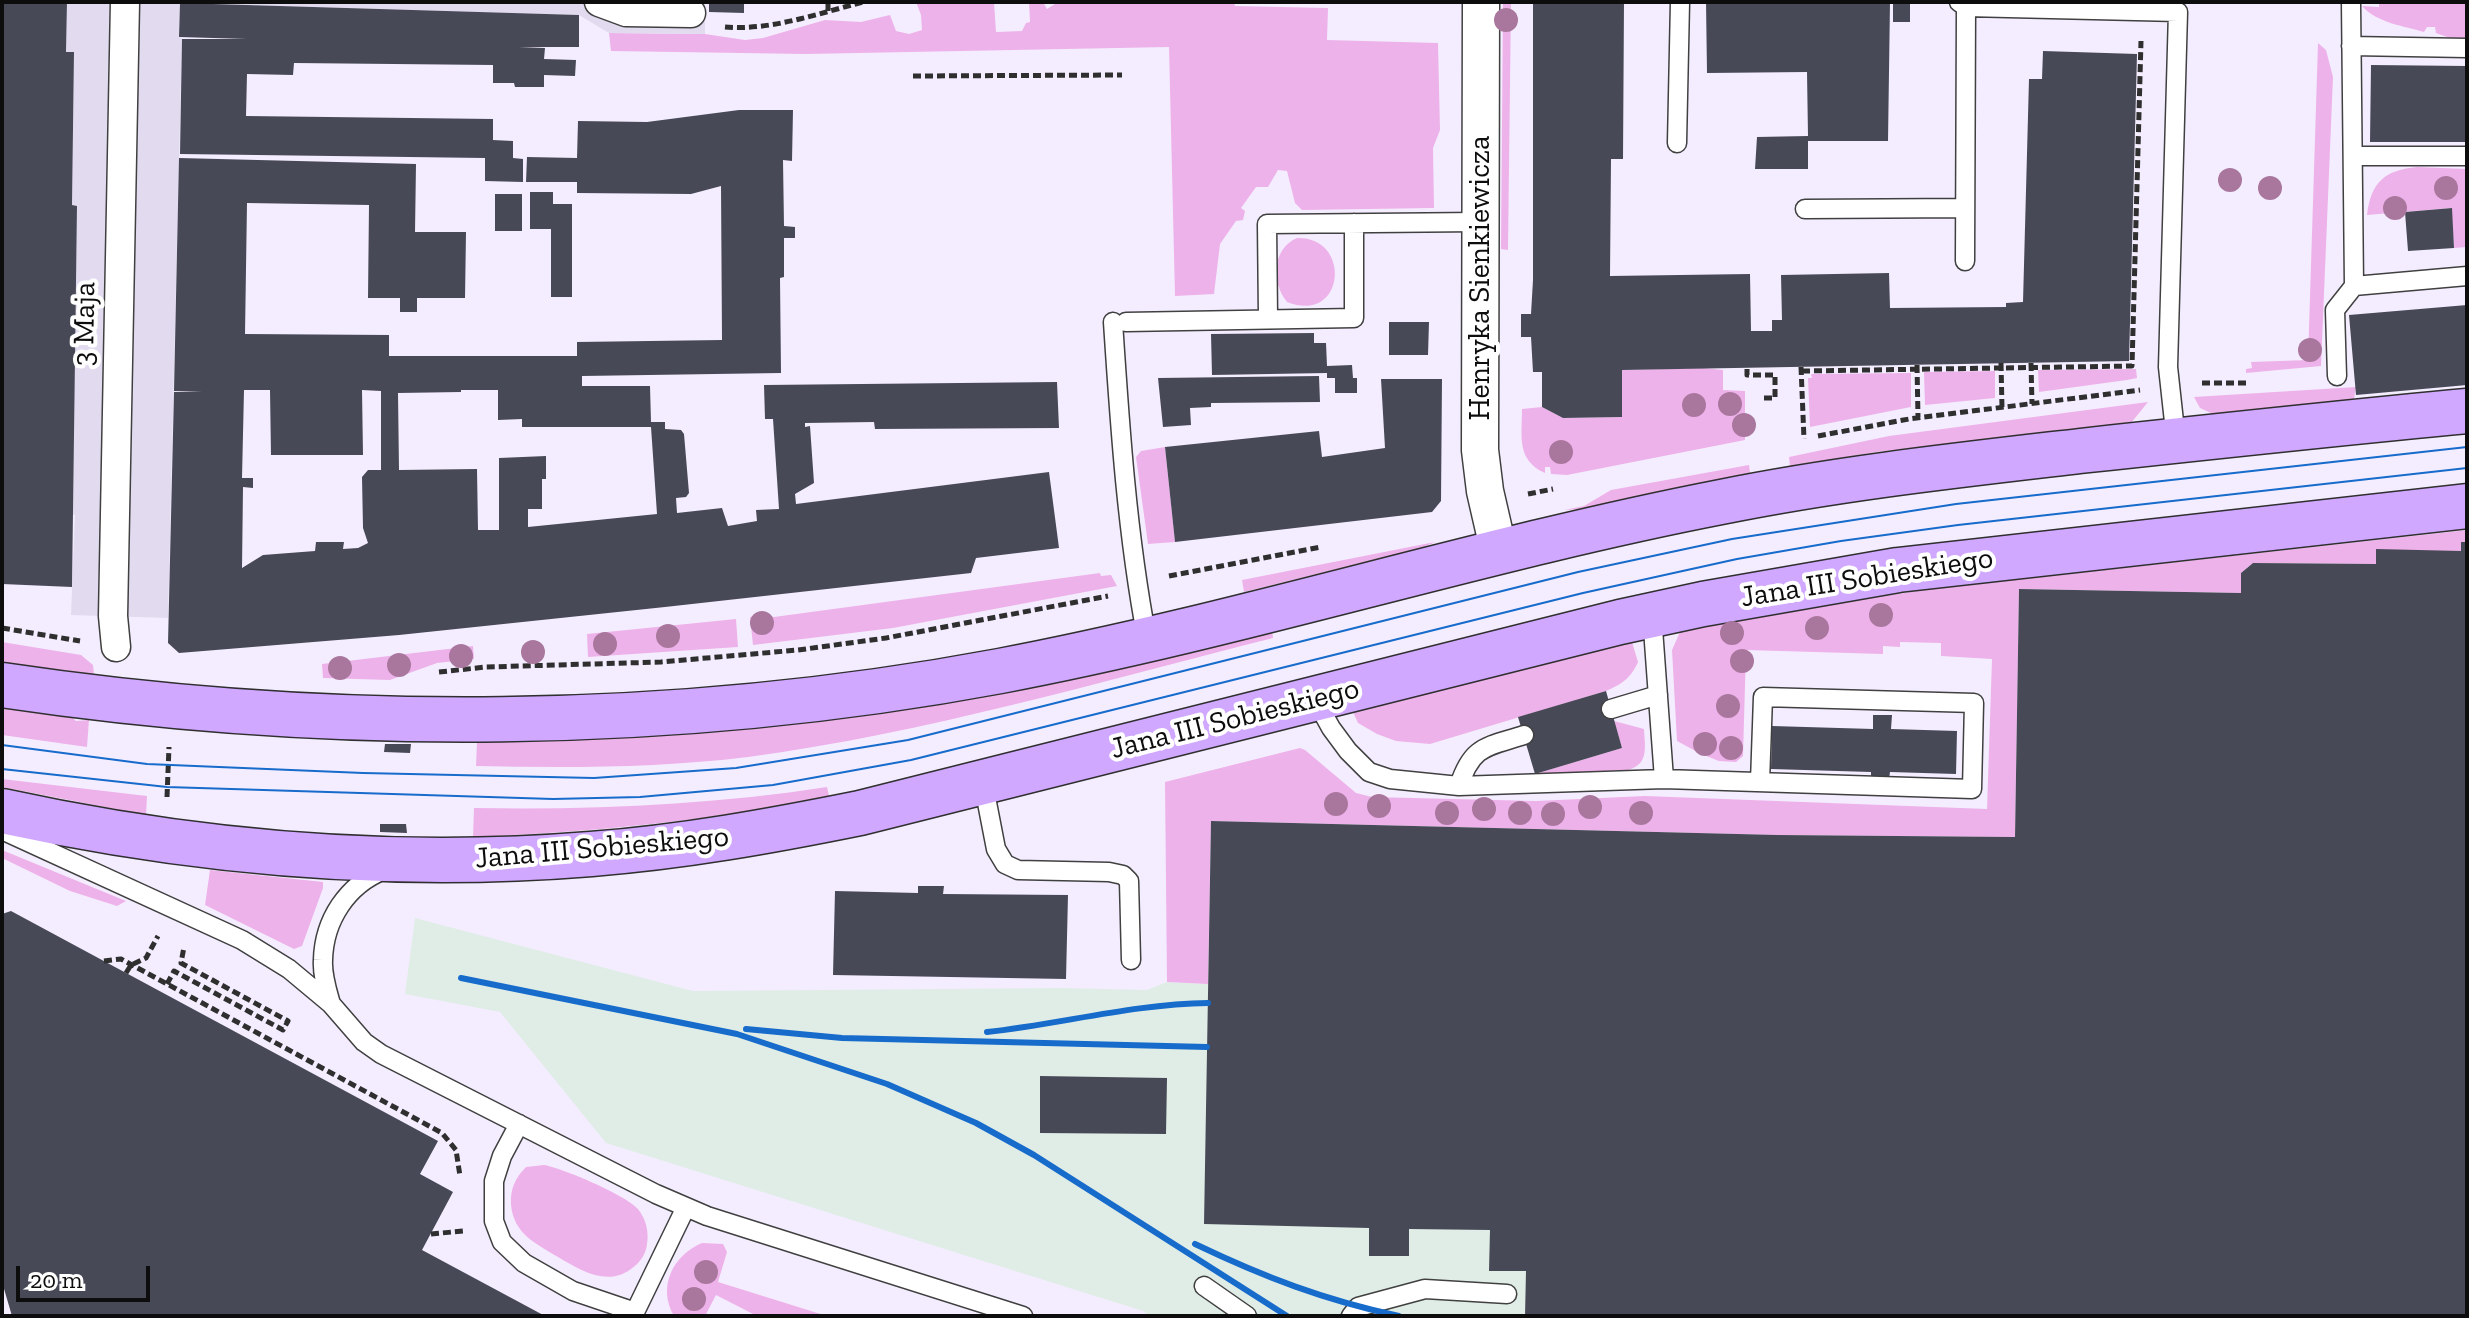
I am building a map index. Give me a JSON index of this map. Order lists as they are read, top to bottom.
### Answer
{
  "streets": {
    "main road": ["Jana III Sobieskiego"],
    "street": ["Henryka Sienkiewicza", "3 Maja"]
  },
  "scale_bar": "20 m"
}
